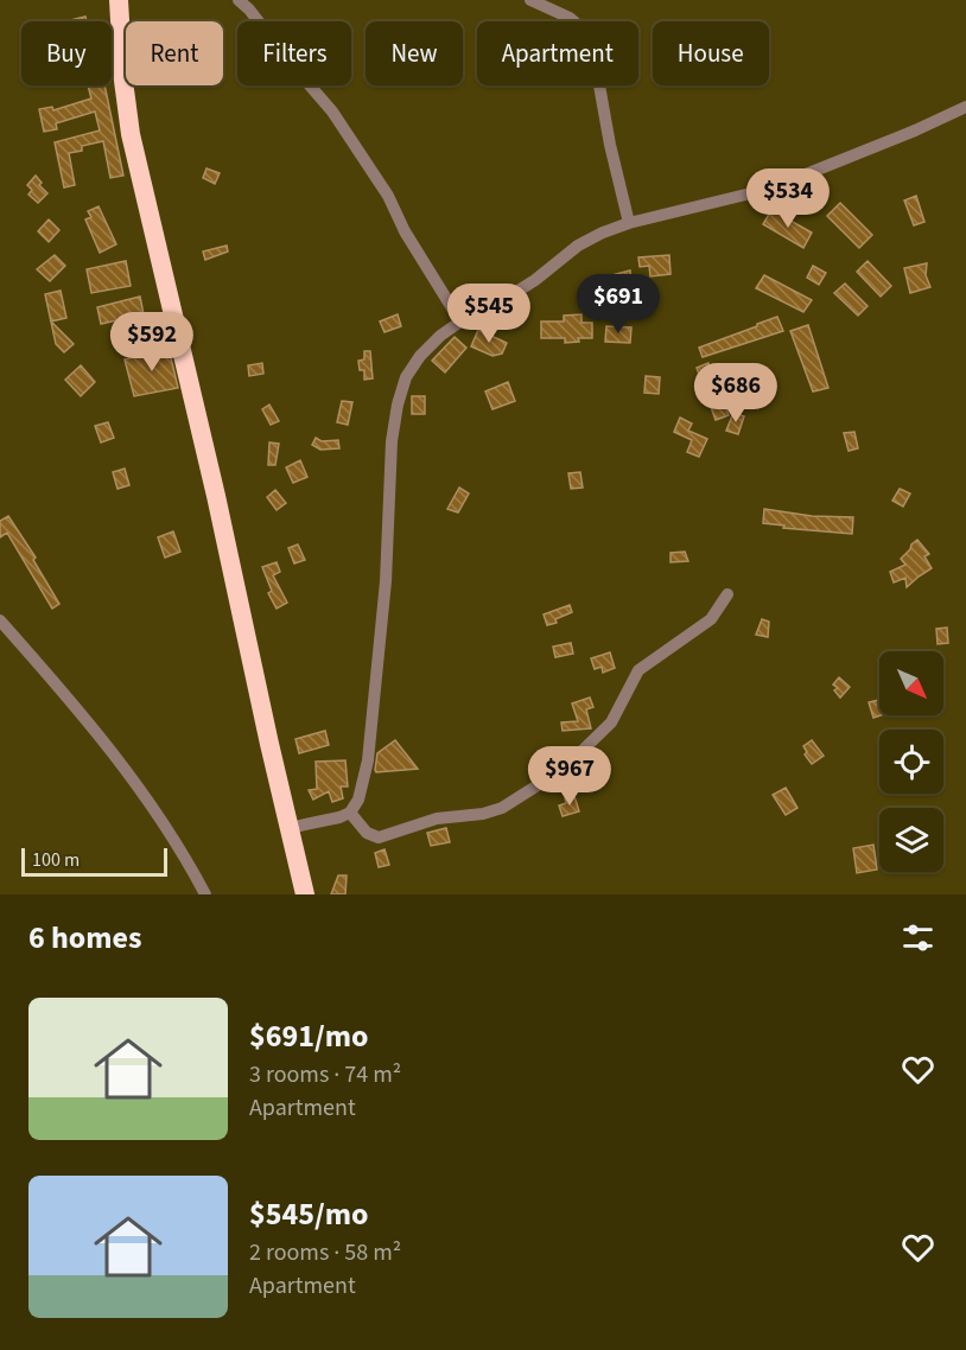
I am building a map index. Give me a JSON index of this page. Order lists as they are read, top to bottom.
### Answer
{
  "scale_bar": "100 m",
  "north": "bottom right",
  "page": {
    "chip": [
      "Buy",
      "Rent",
      "Filters",
      "New",
      "Apartment",
      "House"
    ],
    "price": [
      "$534",
      "$691",
      "$545",
      "$592",
      "$686",
      "$967"
    ],
    "scale": "100 m",
    "heading": "6 homes",
    "list": [
      {
        "name": "$691/mo",
        "note": "3 rooms · 74 m² · Apartment"
      },
      {
        "name": "$545/mo",
        "note": "2 rooms · 58 m² · Apartment"
      }
    ]
  }
}
